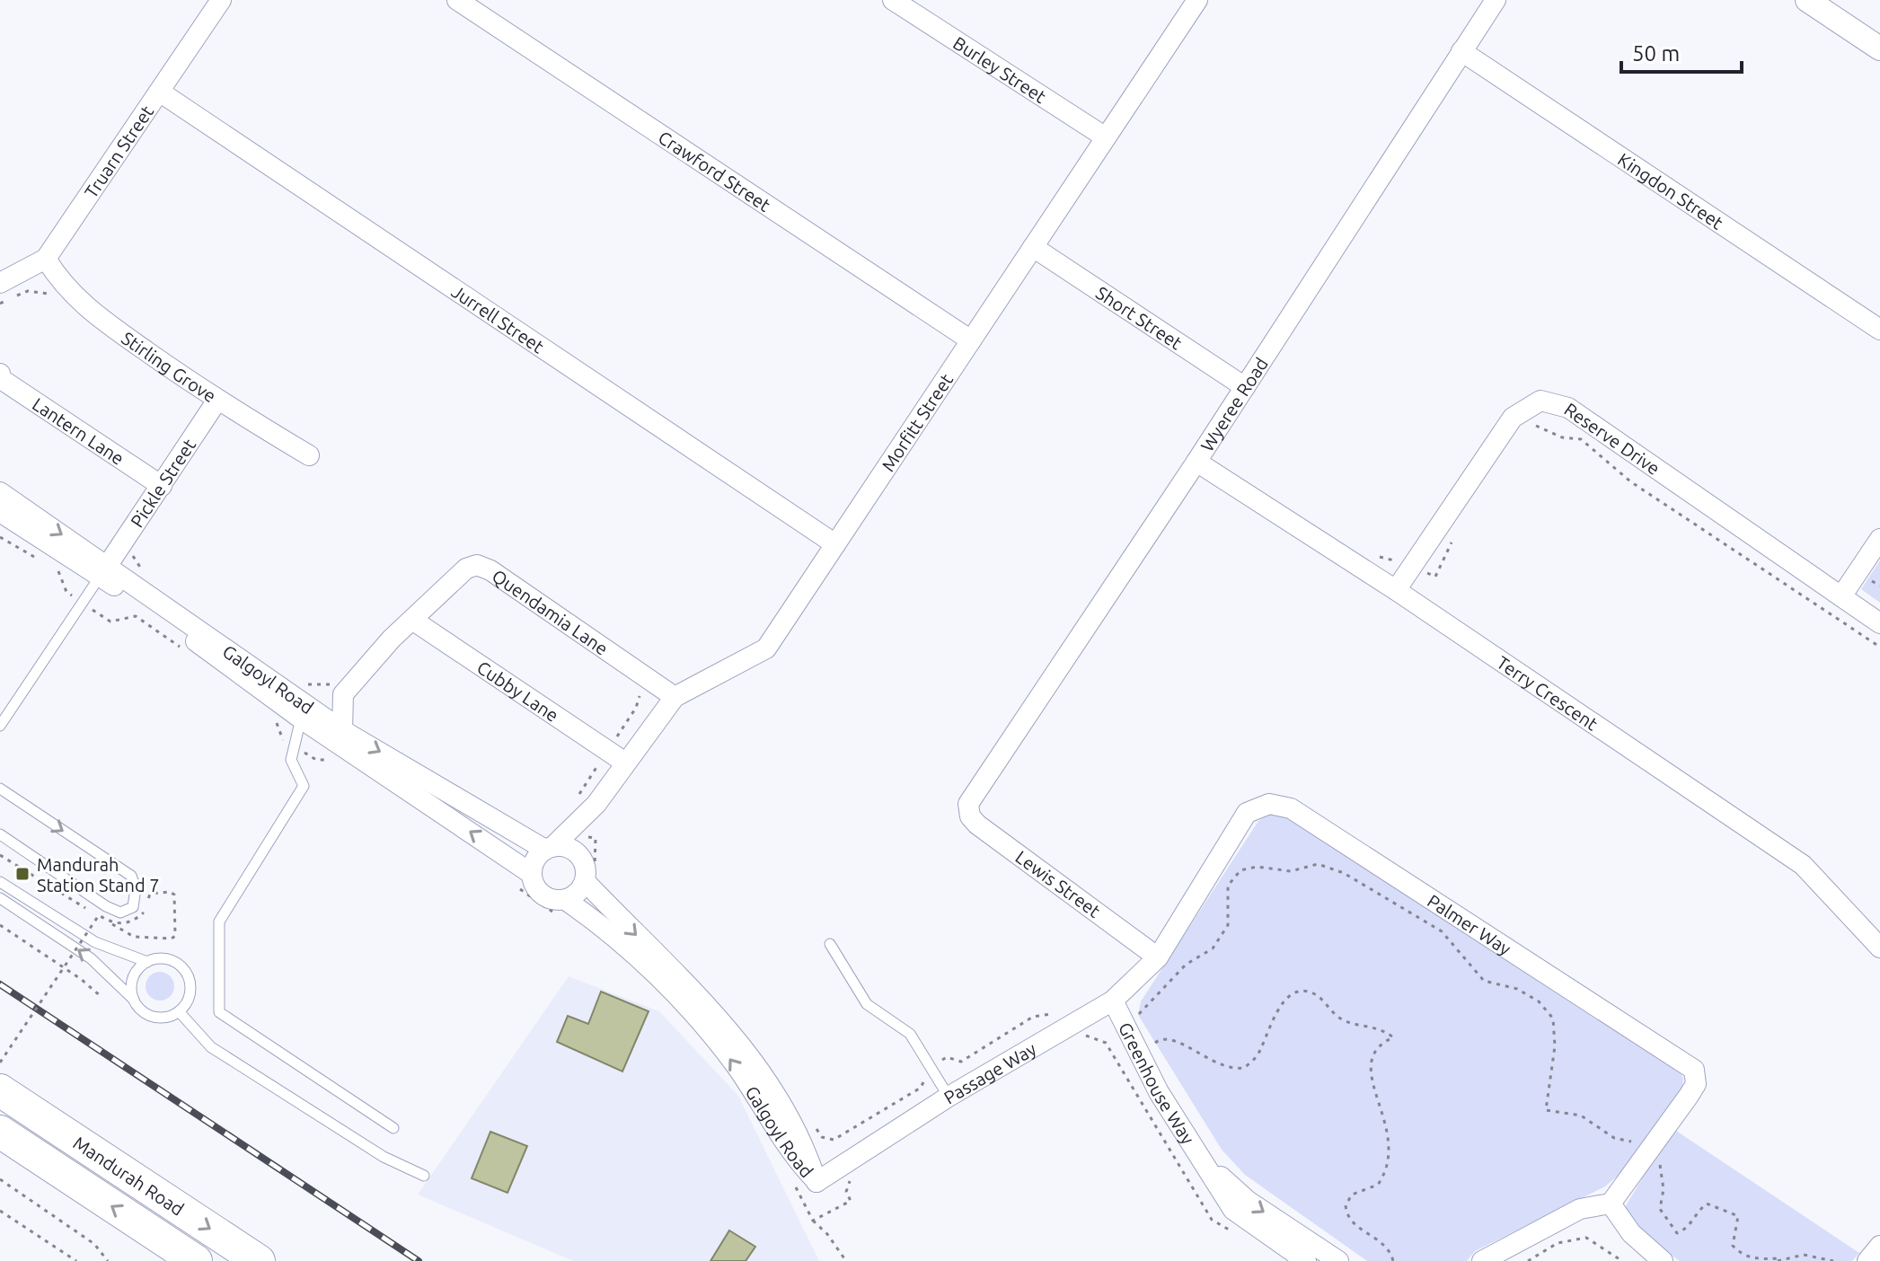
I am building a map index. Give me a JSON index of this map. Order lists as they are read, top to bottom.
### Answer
{
  "streets": {
    "highway": ["Mandurah Road"],
    "street": [
      "Burley Street",
      "Truarn Street",
      "Crawford Street",
      "Kingdon Street",
      "Short Street",
      "Jurrell Street",
      "Stirling Grove",
      "Wyeree Road",
      "Morfitt Street",
      "Lantern Lane",
      "Reserve Drive",
      "Pickle Street",
      "Quendamia Lane",
      "Galgoyl Road",
      "Cubby Lane",
      "Terry Crescent",
      "Lewis Street",
      "Palmer Way",
      "Passage Way",
      "Greenhouse Way"
    ]
  },
  "crossings": [
    ["Burley Street", "Morfitt Street"],
    ["Truarn Street", "Jurrell Street"],
    ["Truarn Street", "Stirling Grove"],
    ["Crawford Street", "Morfitt Street"],
    ["Kingdon Street", "Wyeree Road"],
    ["Short Street", "Wyeree Road"],
    ["Short Street", "Morfitt Street"],
    ["Jurrell Street", "Morfitt Street"],
    ["Stirling Grove", "Pickle Street"],
    ["Wyeree Road", "Terry Crescent"],
    ["Wyeree Road", "Lewis Street"],
    ["Morfitt Street", "Quendamia Lane"],
    ["Morfitt Street", "Galgoyl Road"],
    ["Morfitt Street", "Cubby Lane"],
    ["Lantern Lane", "Pickle Street"],
    ["Reserve Drive", "Terry Crescent"],
    ["Pickle Street", "Galgoyl Road"],
    ["Quendamia Lane", "Cubby Lane"],
    ["Galgoyl Road", "Passage Way"],
    ["Lewis Street", "Palmer Way"],
    ["Lewis Street", "Passage Way"],
    ["Palmer Way", "Passage Way"],
    ["Passage Way", "Greenhouse Way"]
  ],
  "places": {
    "transit": ["Mandurah Station Stand 7"]
  },
  "scale_bar": "50 m"
}
